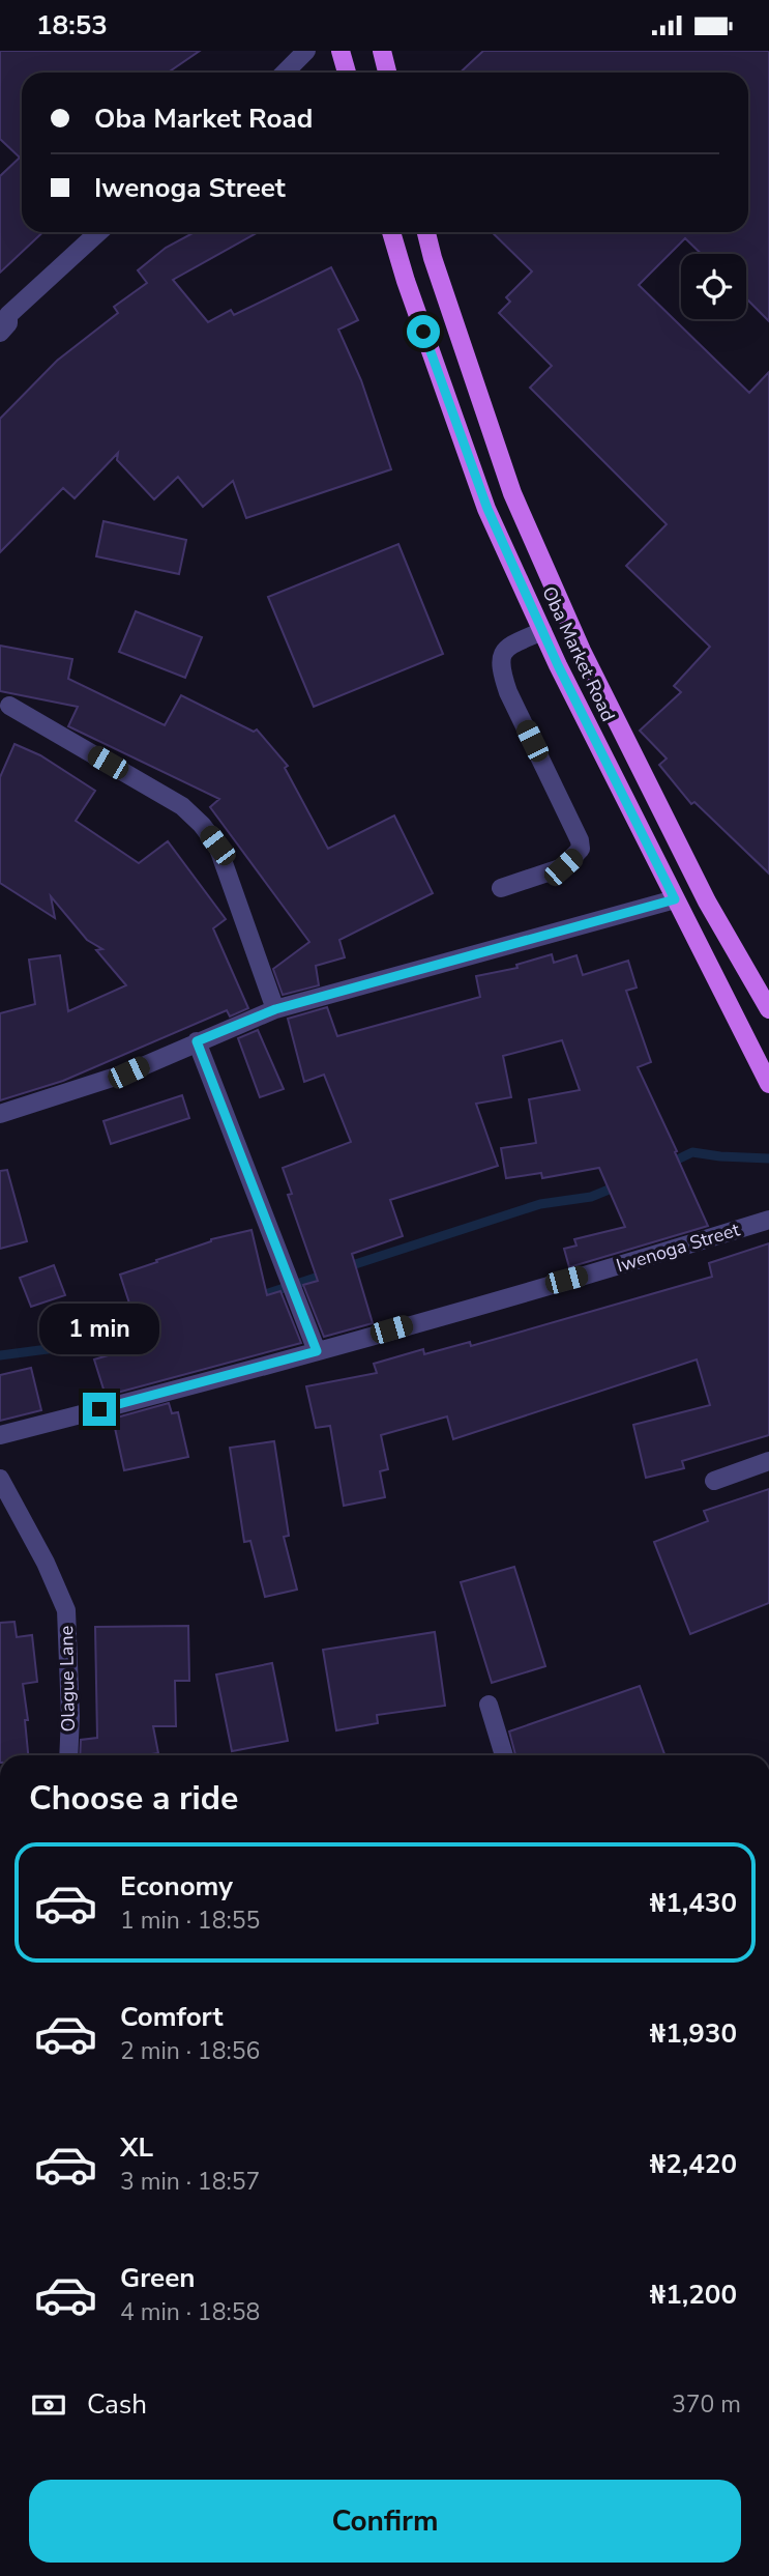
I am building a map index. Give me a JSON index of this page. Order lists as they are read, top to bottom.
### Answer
{
  "streets": {
    "main road": ["Oba Market Road"],
    "street": ["Iwenoga Street", "Olague Lane"]
  },
  "page": {
    "status": "18:53",
    "banner": ["Oba Market Road", "Iwenoga Street"],
    "bubble": "1 min",
    "heading": "Choose a ride",
    "list": [
      {
        "name": "Economy",
        "note": "1 min · 18:55",
        "value": "₦1,430"
      },
      {
        "name": "Comfort",
        "note": "2 min · 18:56",
        "value": "₦1,930"
      },
      {
        "name": "XL",
        "note": "3 min · 18:57",
        "value": "₦2,420"
      },
      {
        "name": "Green",
        "note": "4 min · 18:58",
        "value": "₦1,200"
      }
    ],
    "pay": ["Cash", "370 m"],
    "buttons": "Confirm"
  }
}
